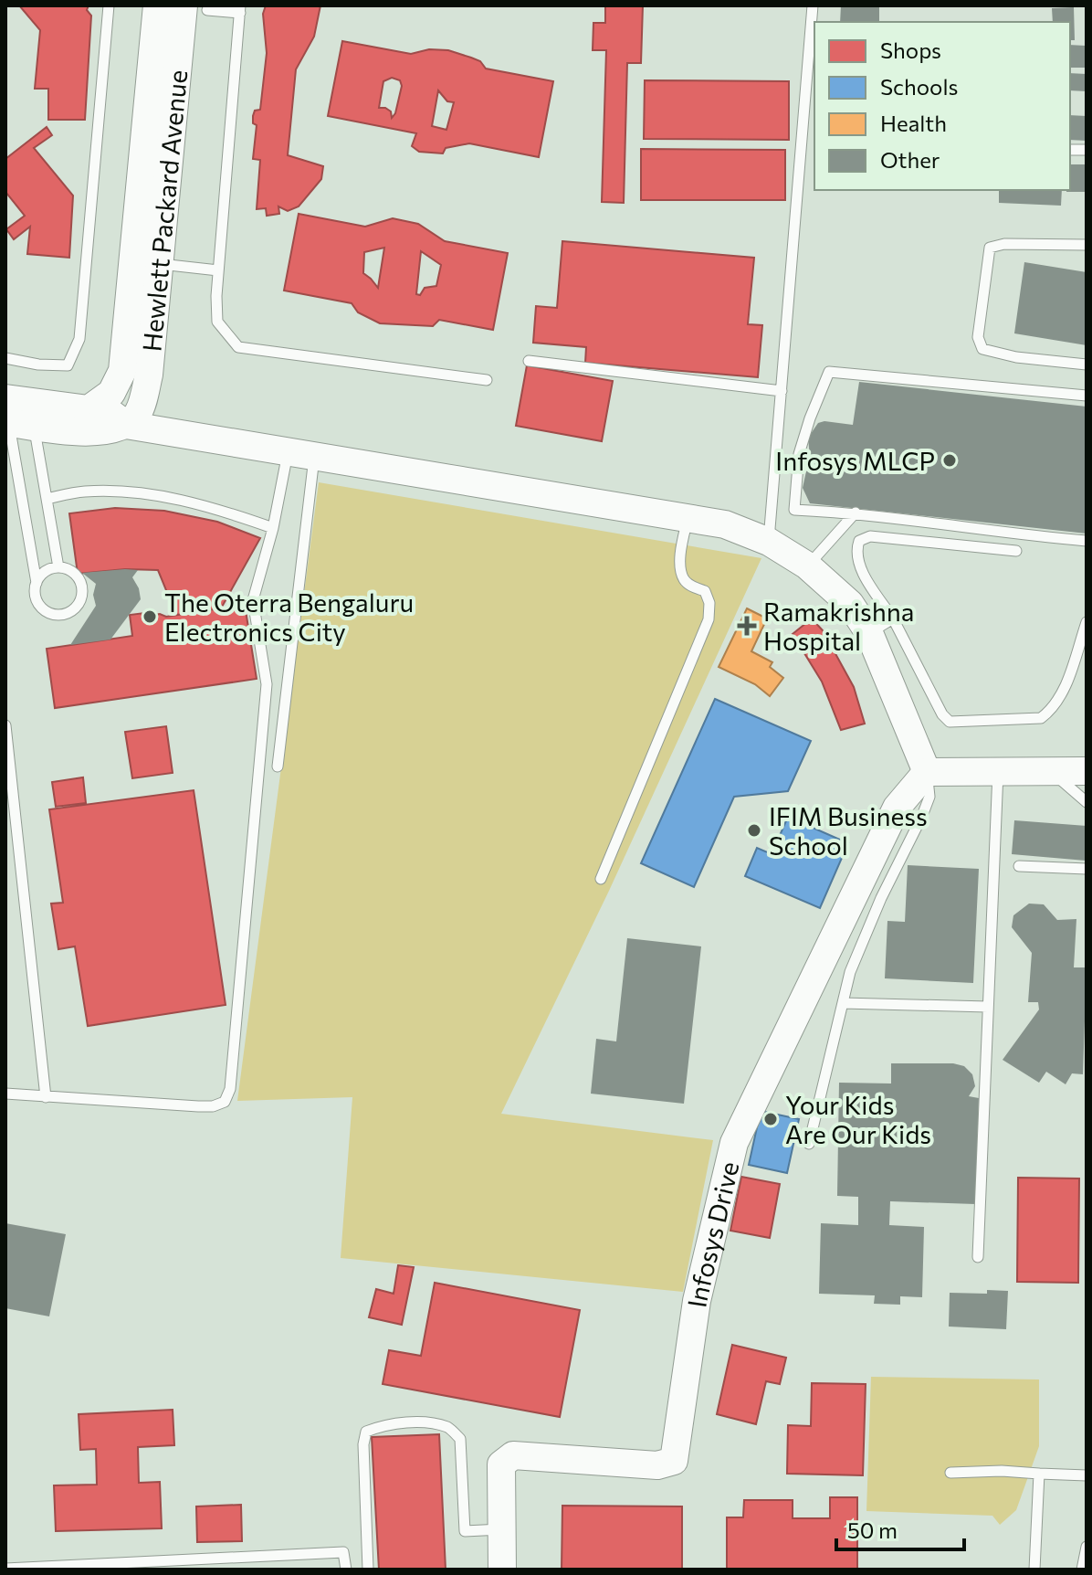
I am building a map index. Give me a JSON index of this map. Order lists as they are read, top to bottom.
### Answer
{
  "streets": {
    "street": ["Hewlett Packard Avenue", "Infosys Drive"]
  },
  "places": {
    "other": [
      "Infosys MLCP",
      "The Oterra Bengaluru Electronics City",
      "IFIM Business School",
      "Your Kids Are Our Kids"
    ],
    "health": ["Ramakrishna Hospital"]
  },
  "legend": [
    "Shops",
    "Schools",
    "Health",
    "Other"
  ],
  "scale_bar": "50 m"
}
